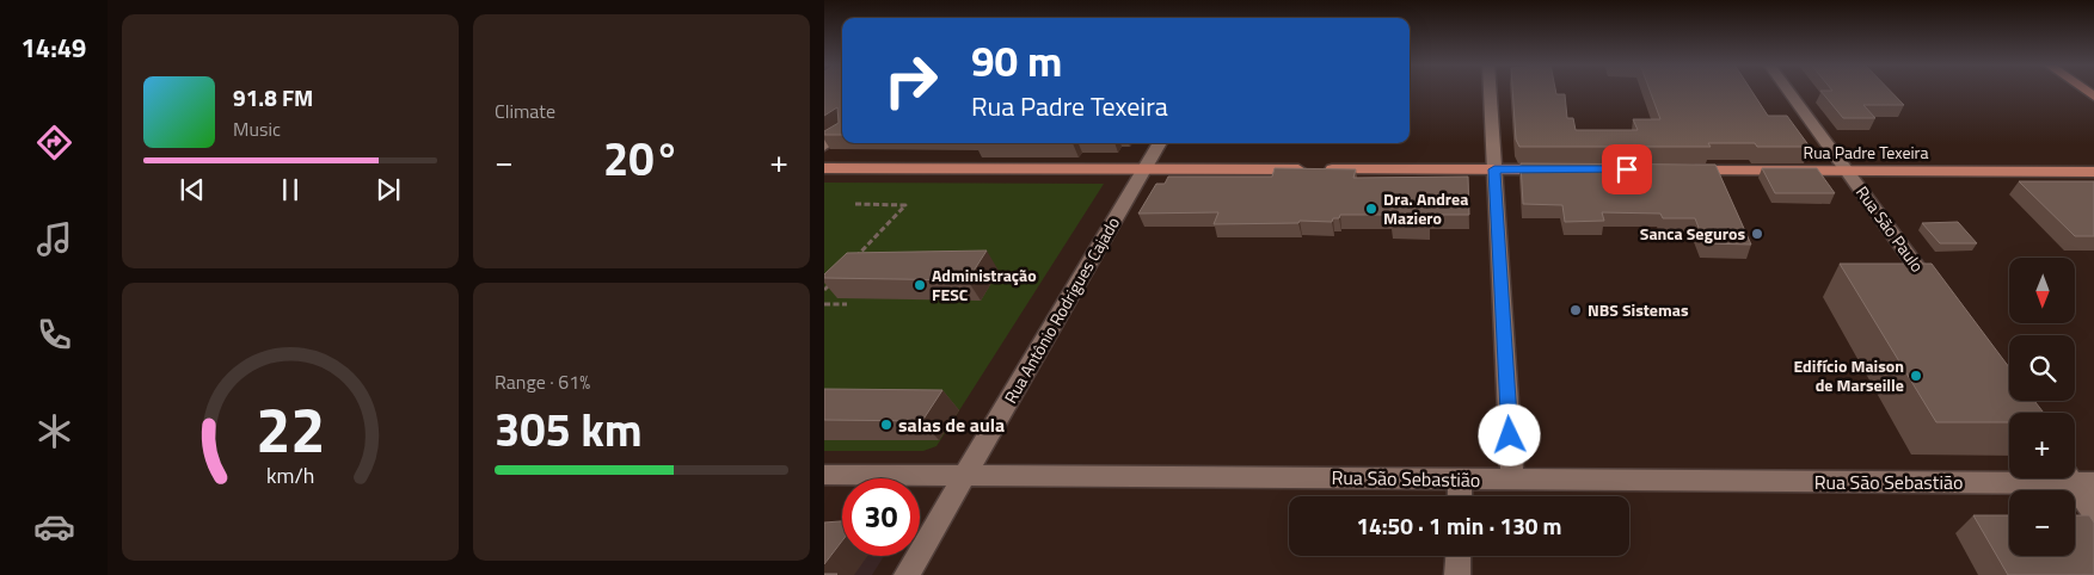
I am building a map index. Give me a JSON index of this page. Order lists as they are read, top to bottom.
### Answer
{
  "streets": {
    "main road": ["Rua Padre Texeira"],
    "street": ["Rua São Paulo", "Rua Antônio Rodrigues Cajado", "Rua São Sebastião"]
  },
  "crossings": [
    ["Rua Padre Texeira", "Rua São Paulo"],
    ["Rua Antônio Rodrigues Cajado", "Rua São Sebastião"]
  ],
  "places": [
    "Dra. Andrea Maziero",
    "Sanca Seguros",
    "Administração FESC",
    "NBS Sistemas",
    "Edifício Maison de Marseille",
    "salas de aula"
  ],
  "north": "bottom",
  "page": {
    "tabs": "14:49",
    "tile": [
      "Climate",
      ["Range · 61%", "305 km"]
    ],
    "turn": ["90 m", "Rua Padre Texeira"],
    "song": ["91.8 FM", "Music"],
    "heat": ["−", "20°", "+"],
    "map_buttons": ["+", "−"],
    "limit": "30",
    "trip": "14:50 · 1 min · 130 m",
    "gauge": ["22", "km/h"]
  }
}
